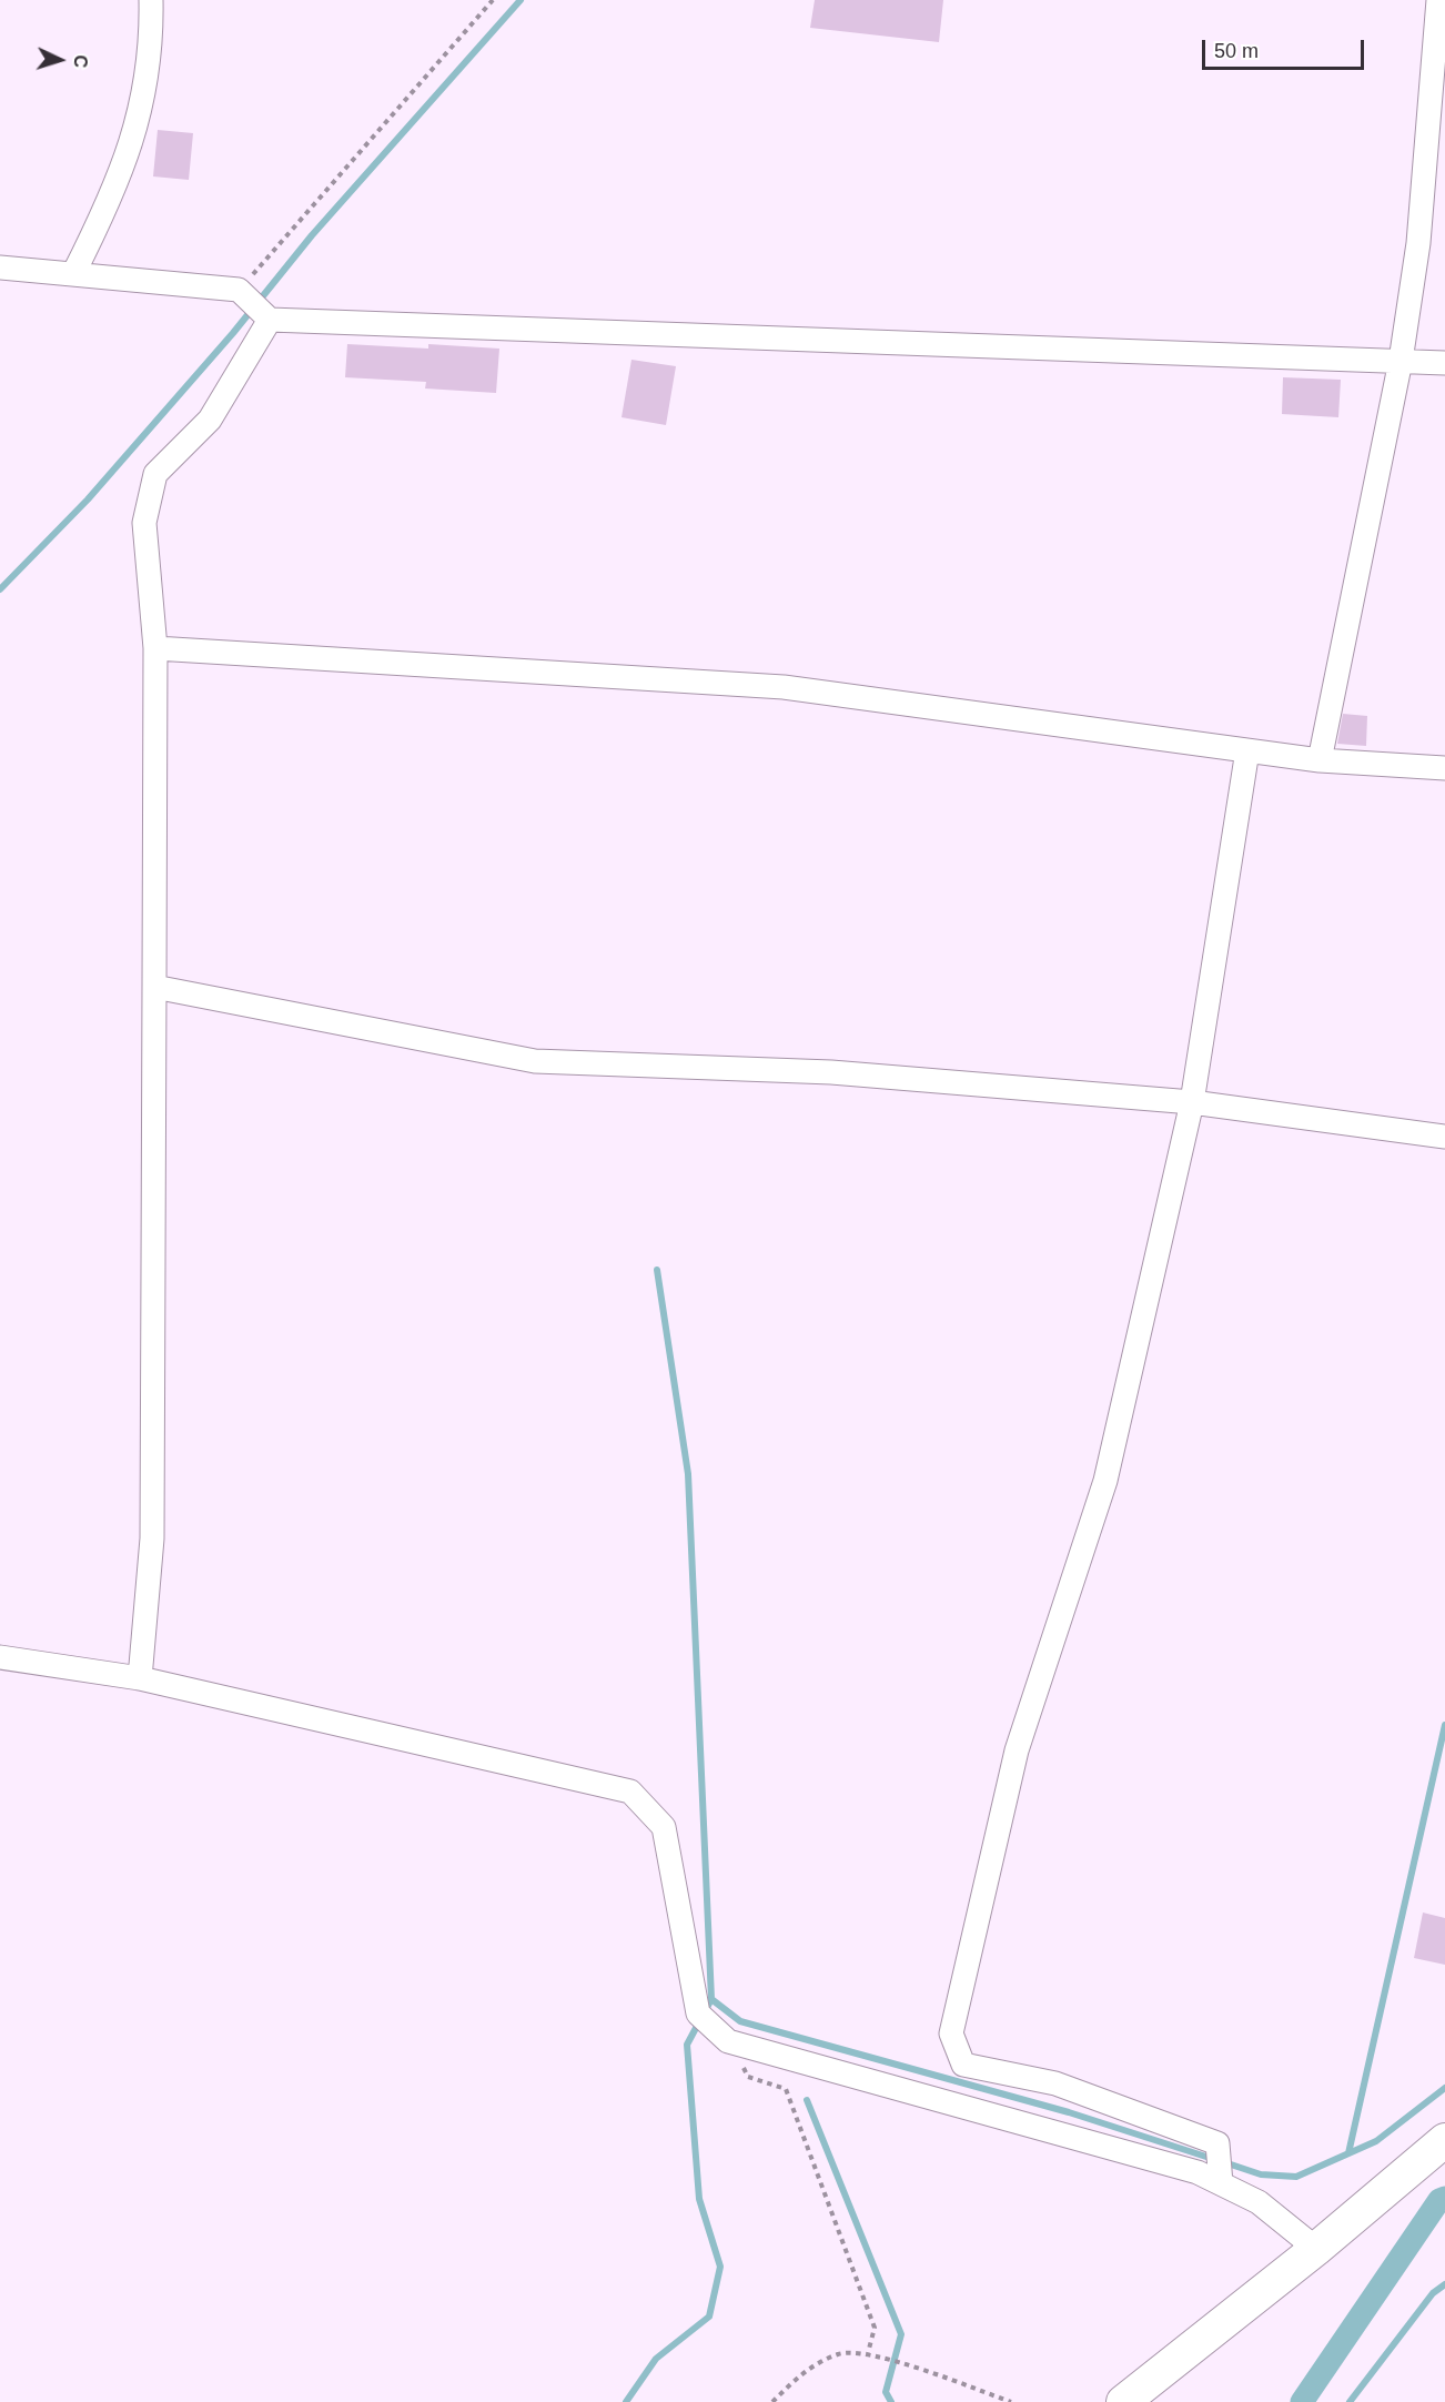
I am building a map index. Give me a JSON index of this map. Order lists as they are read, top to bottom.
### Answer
{
  "scale_bar": "50 m",
  "north": "right"
}
